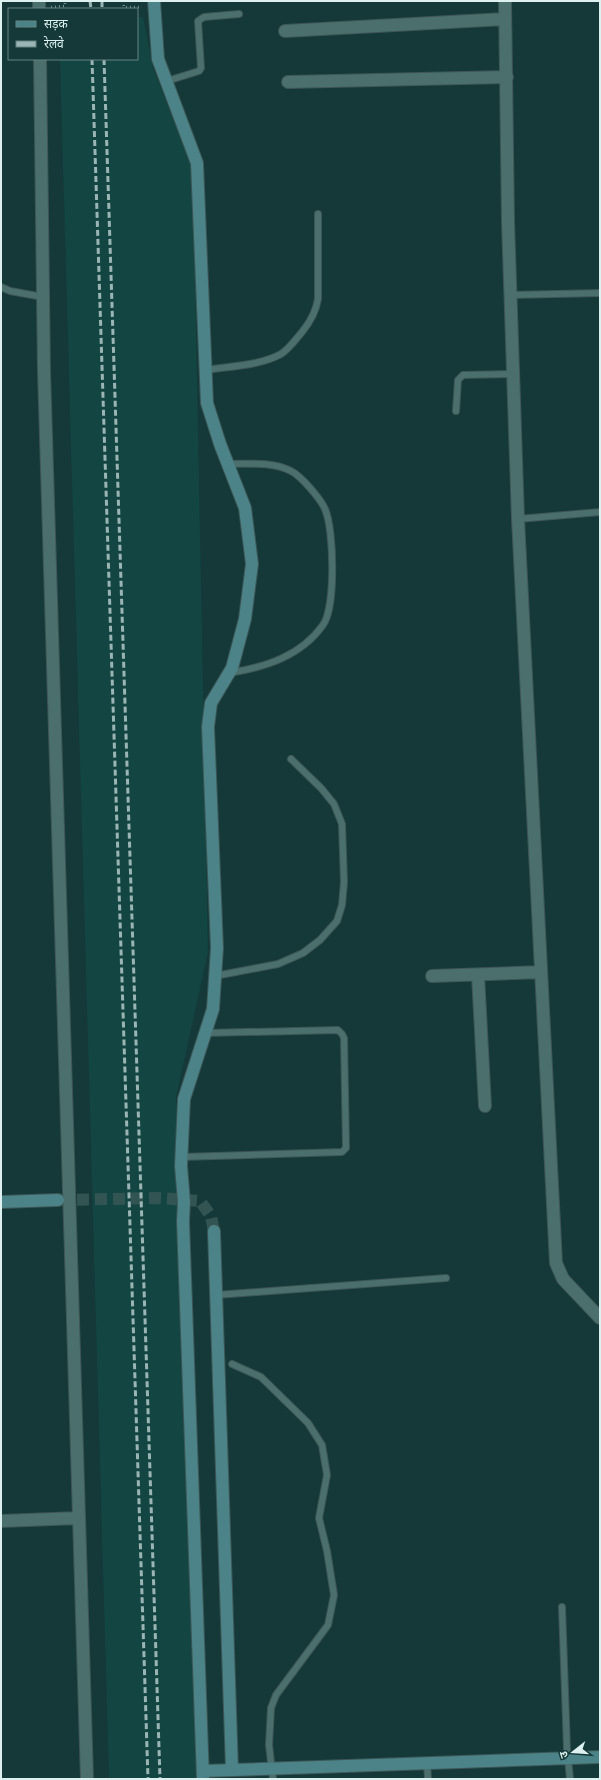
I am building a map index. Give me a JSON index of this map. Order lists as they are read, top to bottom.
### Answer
{
  "legend": ["सड़क", "रेलवे"],
  "north": "left"
}
